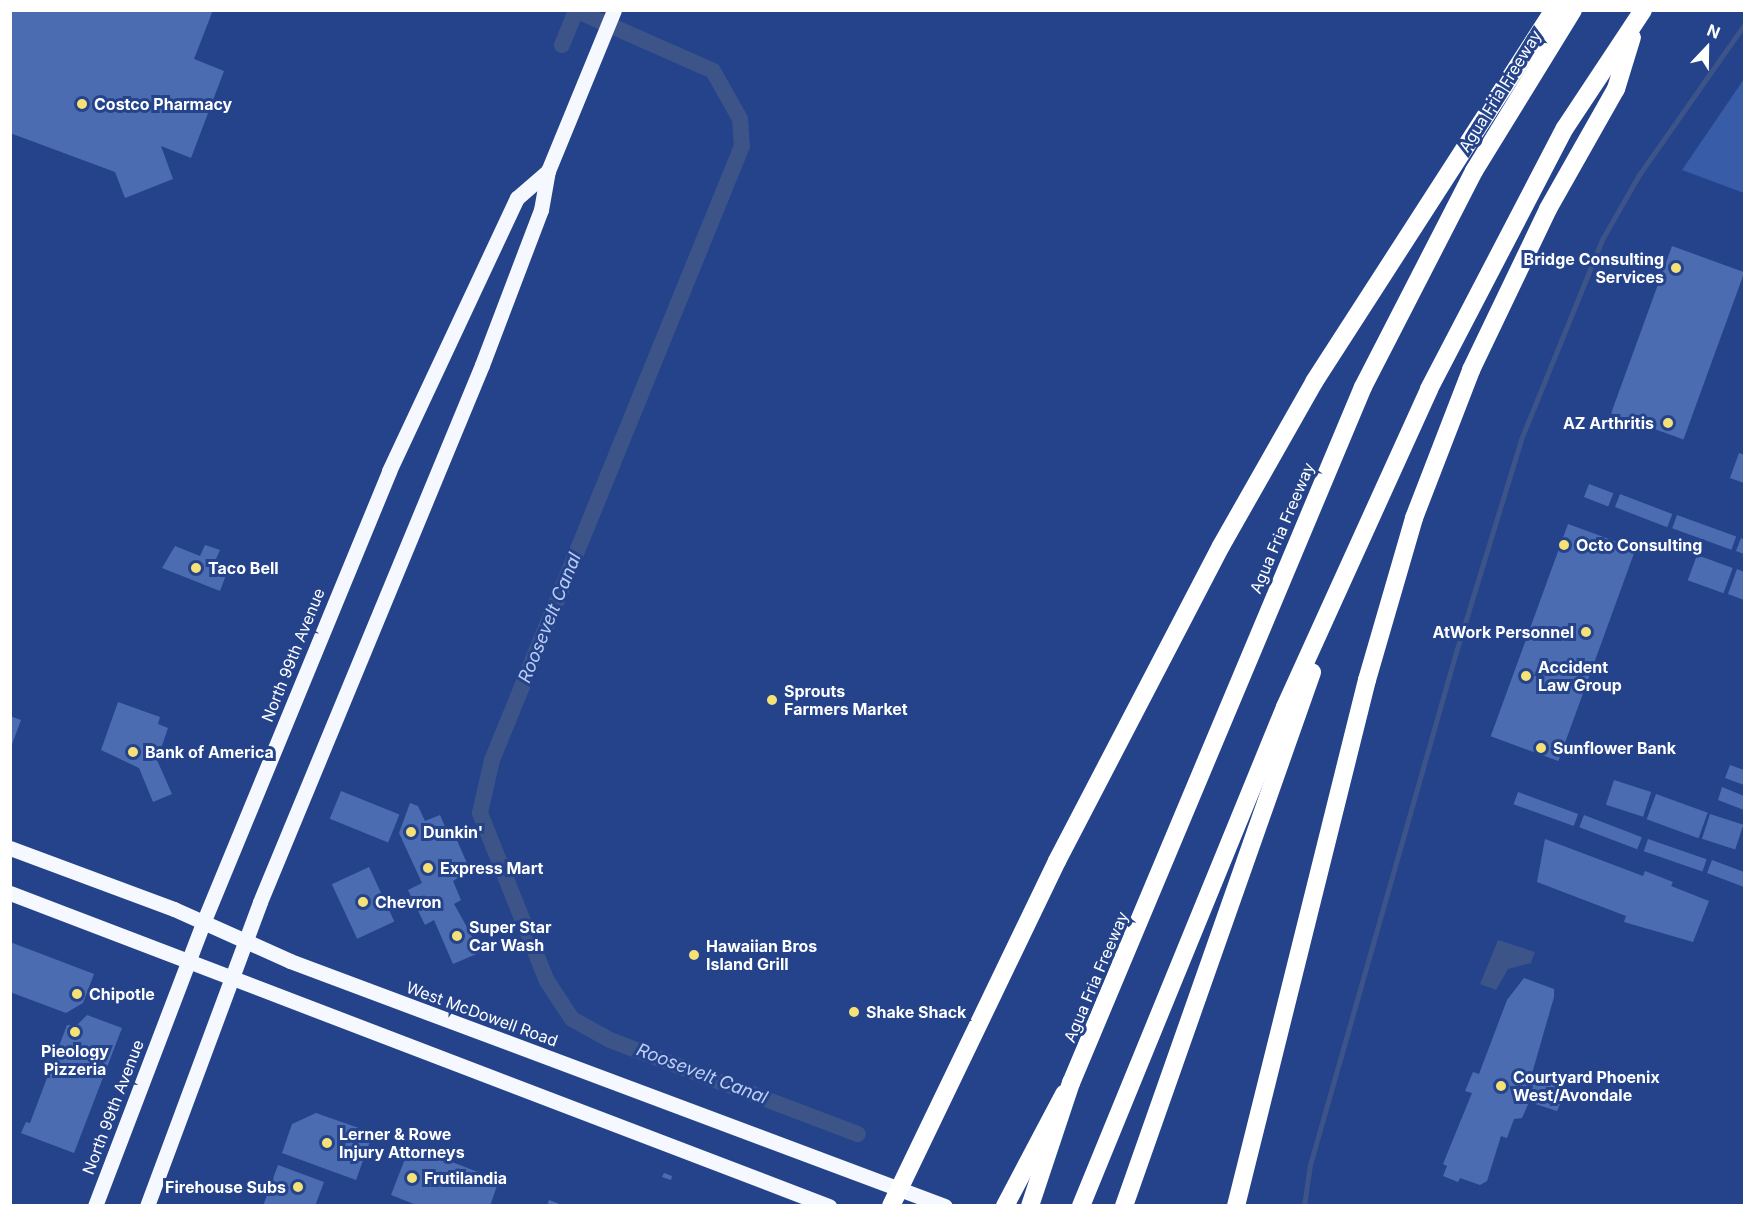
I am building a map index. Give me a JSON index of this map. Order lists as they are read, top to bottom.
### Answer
{
  "streets": {
    "highway": ["Agua Fria Freeway"],
    "main road": ["North 99th Avenue", "West McDowell Road"]
  },
  "crossings": [
    ["North 99th Avenue", "West McDowell Road"]
  ],
  "water": ["Roosevelt Canal"],
  "places": [
    "Costco Pharmacy",
    "Bridge Consulting Services",
    "AZ Arthritis",
    "Octo Consulting",
    "Taco Bell",
    "AtWork Personnel",
    "Accident Law Group",
    "Sprouts Farmers Market",
    "Sunflower Bank",
    "Bank of America",
    "Dunkin'",
    "Express Mart",
    "Chevron",
    "Super Star Car Wash",
    "Hawaiian Bros Island Grill",
    "Chipotle",
    "Shake Shack",
    "Pieology Pizzeria",
    "Courtyard Phoenix West/Avondale",
    "Lerner & Rowe Injury Attorneys",
    "Frutilandia",
    "Firehouse Subs"
  ],
  "north": "top"
}
